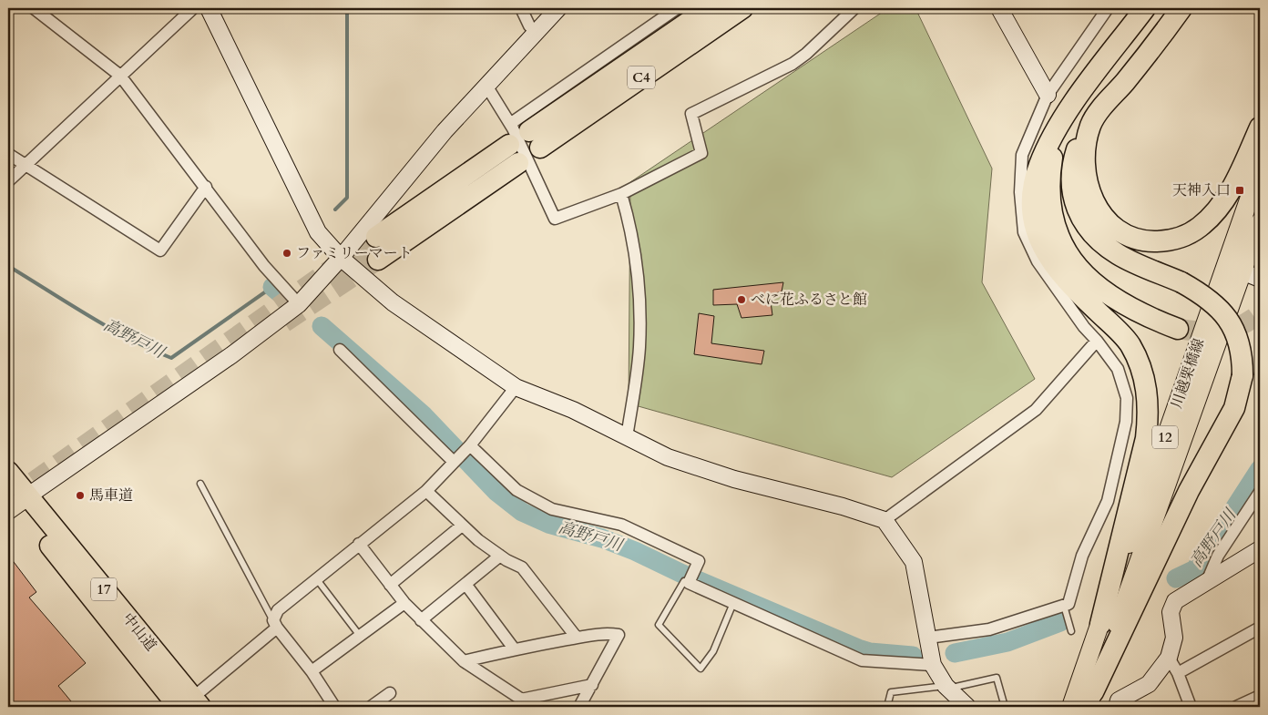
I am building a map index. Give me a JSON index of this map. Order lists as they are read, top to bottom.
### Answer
{
  "streets": {
    "highway": ["C4", "17", "中山道"],
    "main road": ["川越栗橋線", "12"]
  },
  "water": ["高野戸川"],
  "places": {
    "transit": ["天神入口"],
    "other": ["ファミリーマート", "べに花ふるさと館", "馬車道"]
  }
}
